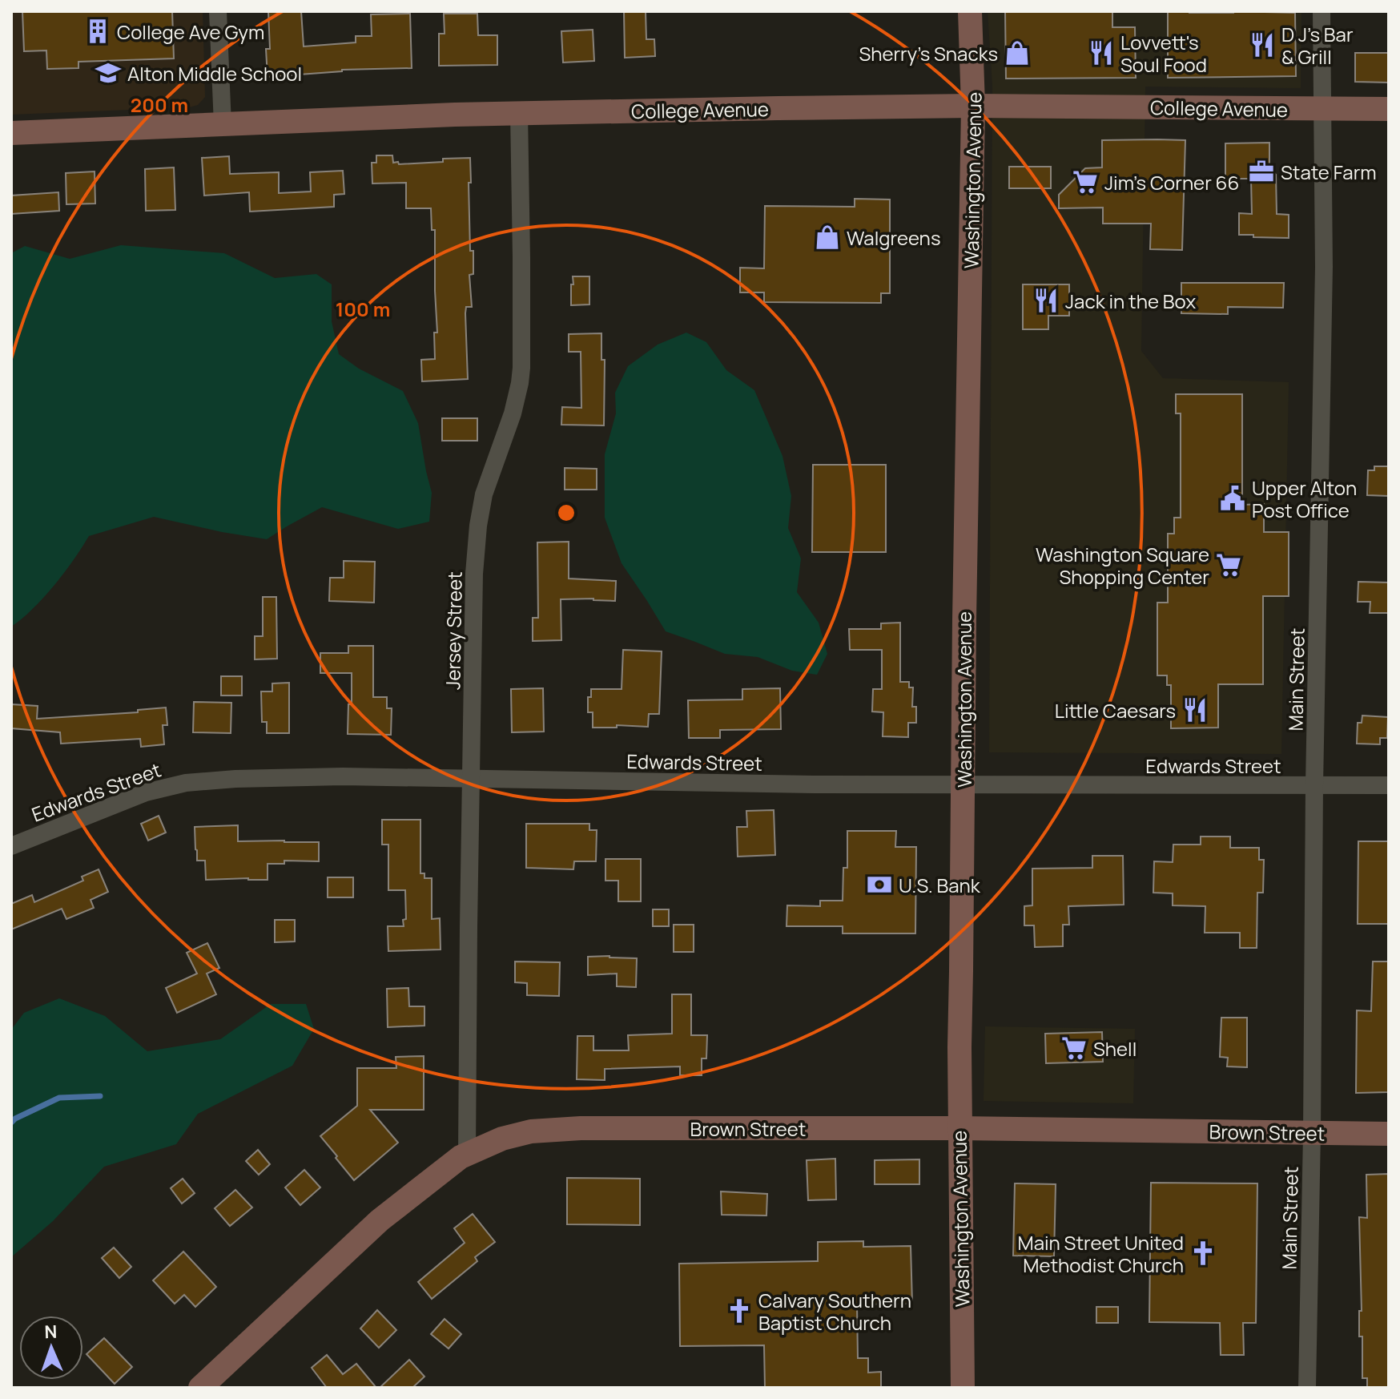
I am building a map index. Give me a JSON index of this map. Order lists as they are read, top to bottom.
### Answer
{
  "streets": {
    "main road": ["College Avenue", "Washington Avenue", "Brown Street"],
    "street": ["Jersey Street", "Main Street", "Edwards Street"]
  },
  "crossings": [
    ["College Avenue", "Washington Avenue"],
    ["College Avenue", "Jersey Street"],
    ["College Avenue", "Main Street"],
    ["Washington Avenue", "Edwards Street"],
    ["Washington Avenue", "Brown Street"],
    ["Jersey Street", "Edwards Street"],
    ["Jersey Street", "Brown Street"],
    ["Main Street", "Edwards Street"],
    ["Main Street", "Brown Street"]
  ],
  "places": {
    "building": ["College Ave Gym"],
    "restaurant": [
      "D J's Bar & Grill",
      "Lovvett's Soul Food",
      "Jack in the Box",
      "Little Caesars"
    ],
    "shop": ["Sherry's Snacks", "Walgreens"],
    "school or university": ["Alton Middle School"],
    "office": ["State Farm"],
    "supermarket": ["Jim's Corner 66", "Washington Square Shopping Center", "Shell"],
    "public building": ["Upper Alton Post Office"],
    "bank": ["U.S. Bank"],
    "church": ["Main Street United Methodist Church", "Calvary Southern Baptist Church"]
  },
  "north": "top",
  "rings": ["200 m", "100 m"]
}
